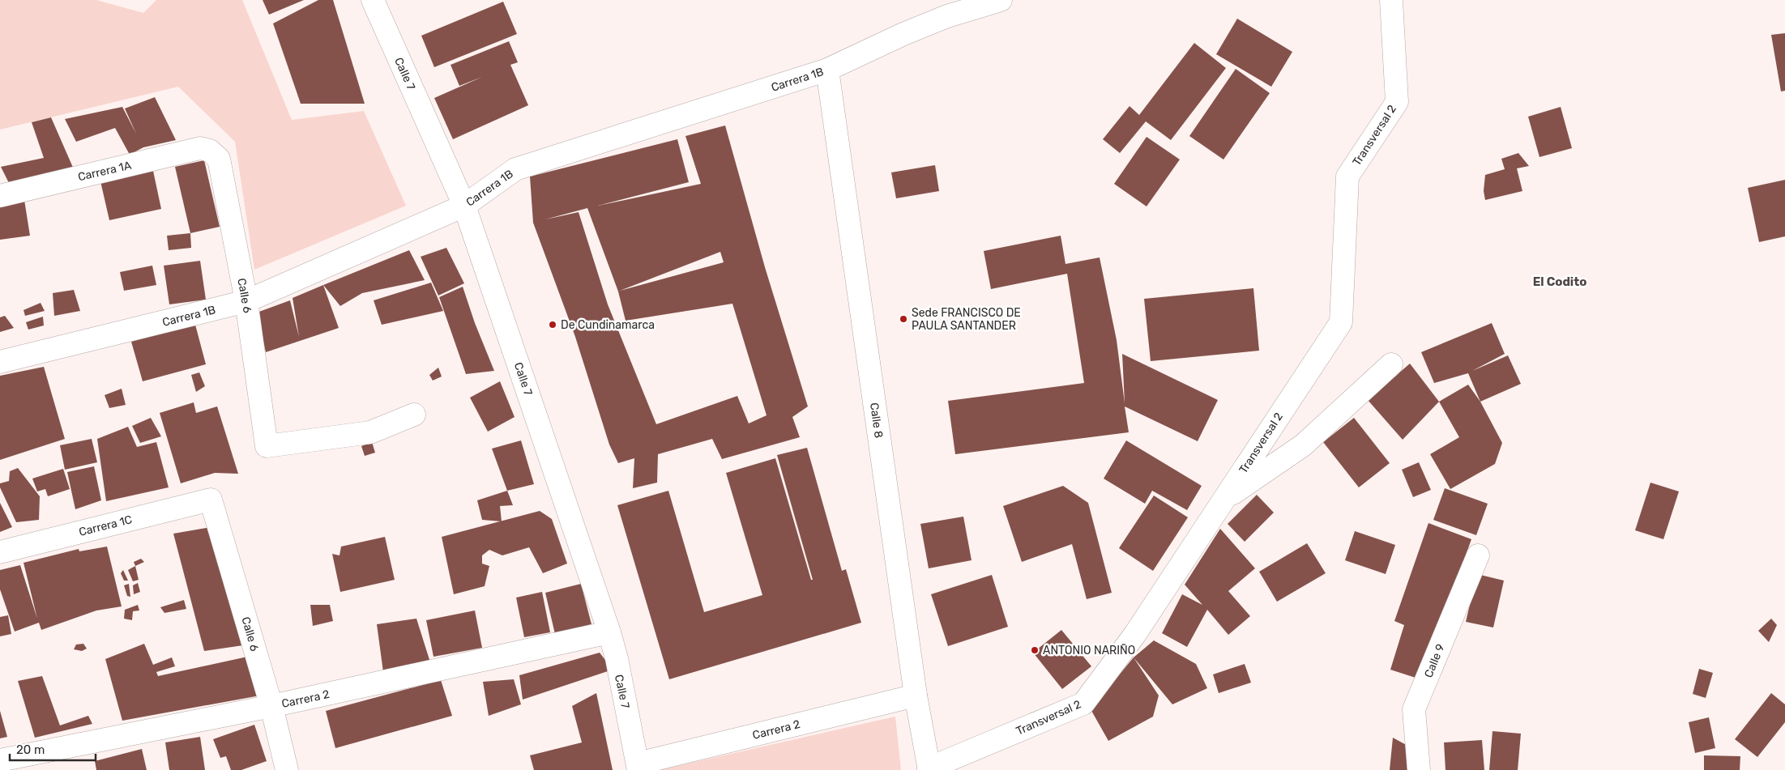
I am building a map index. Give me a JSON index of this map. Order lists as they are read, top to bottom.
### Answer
{
  "streets": {
    "street": [
      "Calle 7",
      "Carrera 1B",
      "Transversal 2",
      "Carrera 1A",
      "Calle 6",
      "Calle 8",
      "Carrera 1C",
      "Calle 9",
      "Carrera 2"
    ]
  },
  "crossings": [
    ["Calle 7", "Carrera 1B"],
    ["Calle 7", "Carrera 2"],
    ["Carrera 1B", "Calle 6"],
    ["Carrera 1B", "Calle 8"],
    ["Transversal 2", "Calle 8"],
    ["Carrera 1A", "Calle 6"],
    ["Calle 6", "Carrera 1C"],
    ["Calle 6", "Carrera 2"],
    ["Calle 8", "Carrera 2"]
  ],
  "districts": ["El Codito"],
  "places": ["Sede FRANCISCO DE PAULA SANTANDER", "De Cundinamarca", "ANTONIO NARIÑO"],
  "scale_bar": "20 m"
}
